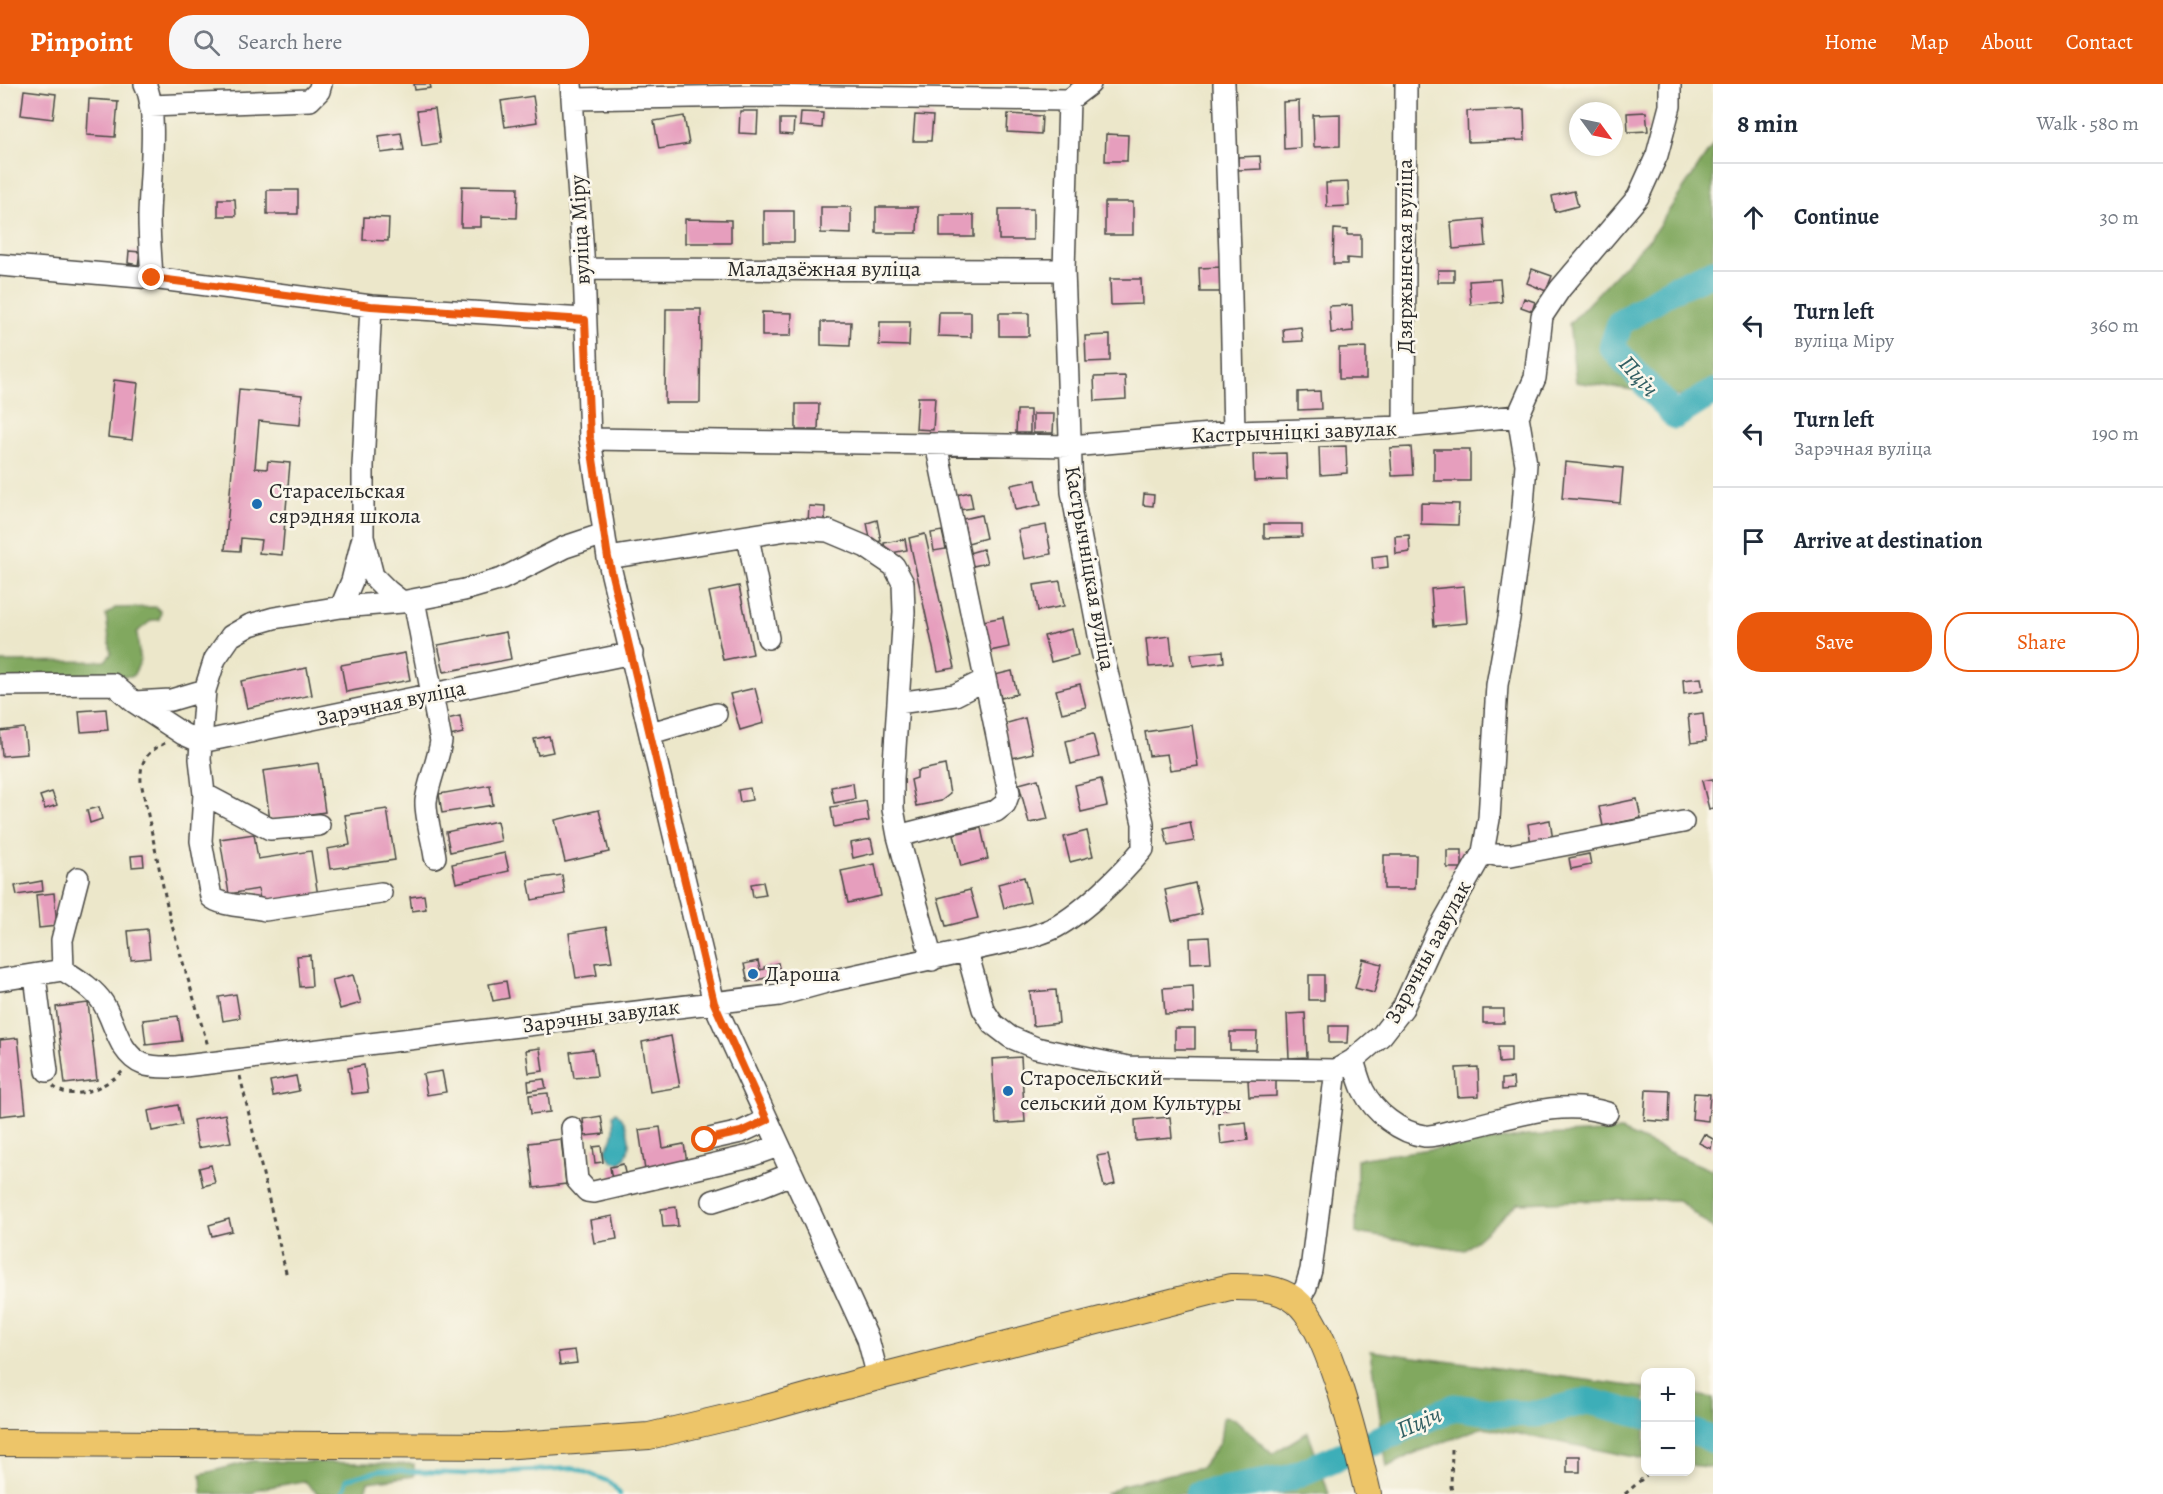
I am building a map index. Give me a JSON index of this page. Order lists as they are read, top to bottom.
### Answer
{
  "streets": {
    "street": [
      "вуліца Міру",
      "Дзяржынская вуліца",
      "Маладзёжная вуліца",
      "Кастрычніцкі завулак",
      "Кастрычніцкая вуліца",
      "Зарэчная вуліца",
      "Зарэчны завулак"
    ]
  },
  "crossings": [
    ["вуліца Міру", "Маладзёжная вуліца"],
    ["вуліца Міру", "Кастрычніцкі завулак"],
    ["вуліца Міру", "Зарэчная вуліца"],
    ["вуліца Міру", "Зарэчны завулак"],
    ["Дзяржынская вуліца", "Кастрычніцкі завулак"],
    ["Маладзёжная вуліца", "Кастрычніцкая вуліца"],
    ["Кастрычніцкі завулак", "Кастрычніцкая вуліца"],
    ["Кастрычніцкі завулак", "Зарэчны завулак"],
    ["Кастрычніцкая вуліца", "Зарэчны завулак"]
  ],
  "water": ["Пціч"],
  "places": ["Старасельская сярэдняя школа", "Дароша", "Старосельский сельский дом Культуры"],
  "north": "bottom right",
  "page": {
    "header": "Pinpoint",
    "search": "Search here",
    "nav": [
      "Home",
      "Map",
      "About",
      "Contact"
    ],
    "heading": ["8 min", "Walk · 580 m"],
    "list": [
      ["Continue", "30 m"],
      ["Turn left", "вуліца Міру", "360 m"],
      ["Turn left", "Зарэчная вуліца", "190 m"],
      "Arrive at destination"
    ],
    "buttons": ["Save", "Share"],
    "map_buttons": ["+", "−"]
  }
}
